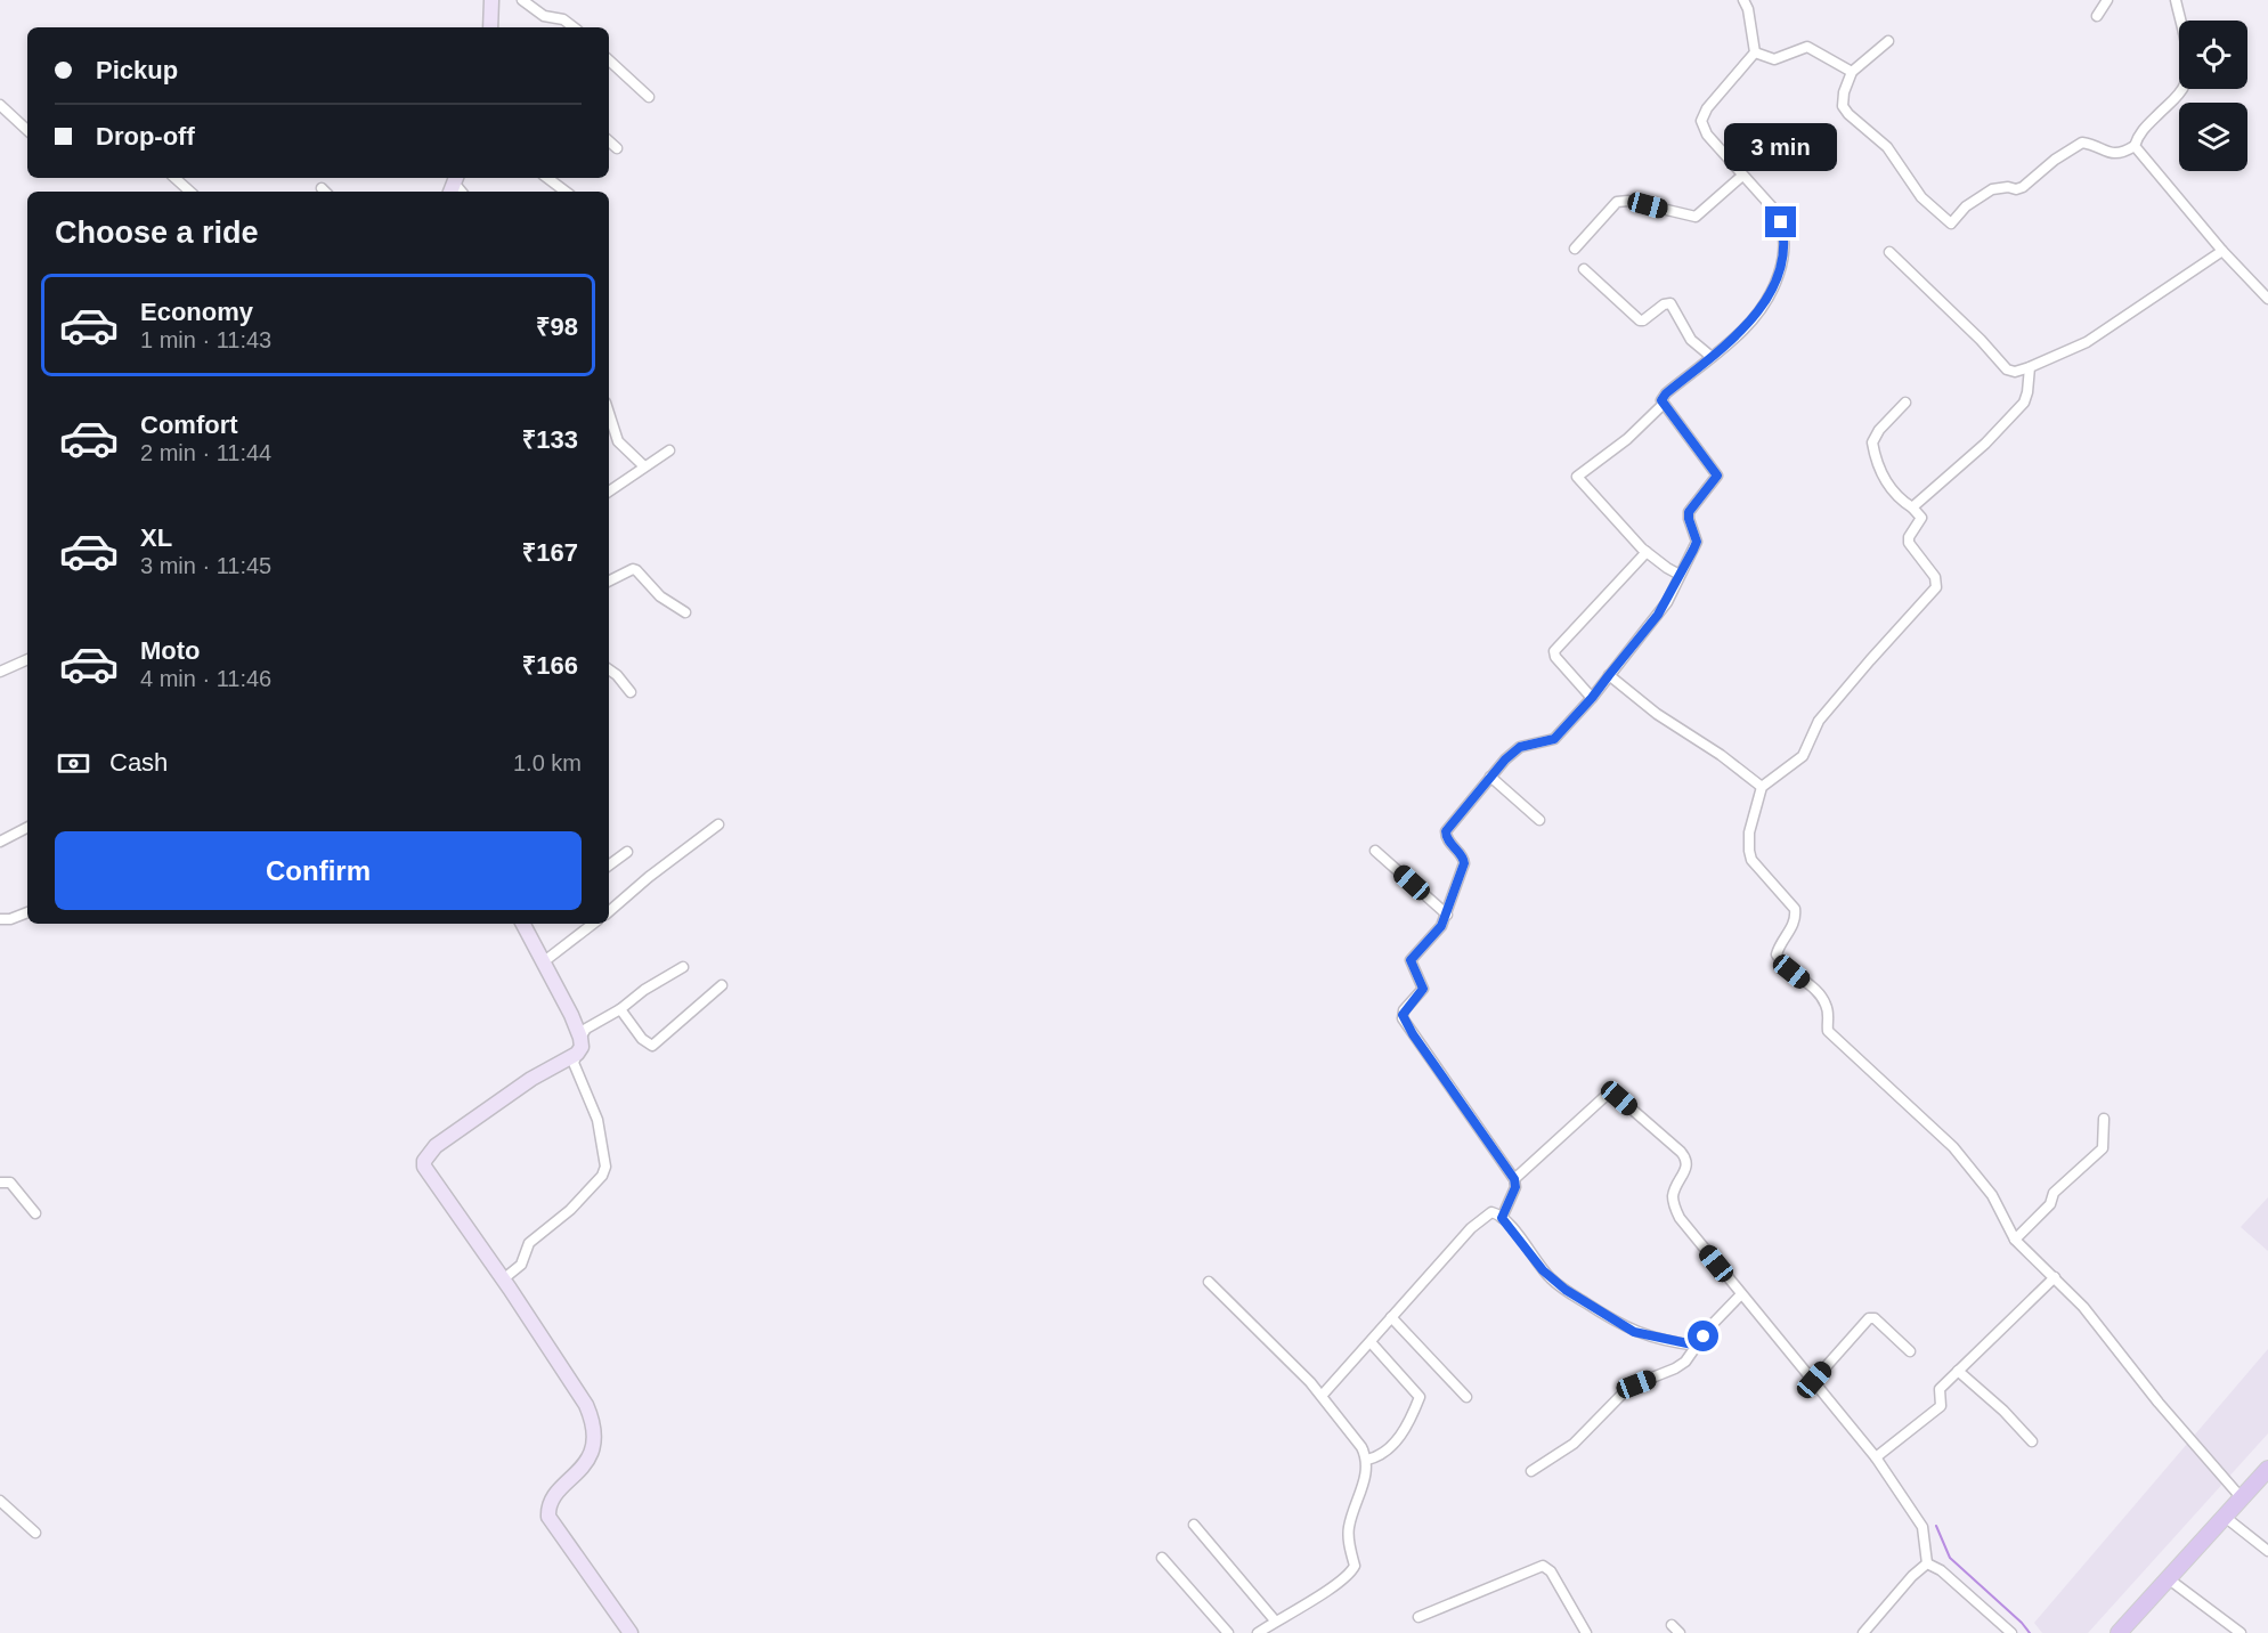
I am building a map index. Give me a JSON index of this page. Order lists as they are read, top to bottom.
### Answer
{
  "page": {
    "banner": ["Pickup", "Drop-off"],
    "bubble": "3 min",
    "heading": "Choose a ride",
    "list": [
      {
        "name": "Economy",
        "note": "1 min · 11:43",
        "value": "₹98"
      },
      {
        "name": "Comfort",
        "note": "2 min · 11:44",
        "value": "₹133"
      },
      {
        "name": "XL",
        "note": "3 min · 11:45",
        "value": "₹167"
      },
      {
        "name": "Moto",
        "note": "4 min · 11:46",
        "value": "₹166"
      }
    ],
    "pay": ["Cash", "1.0 km"],
    "buttons": "Confirm"
  }
}
